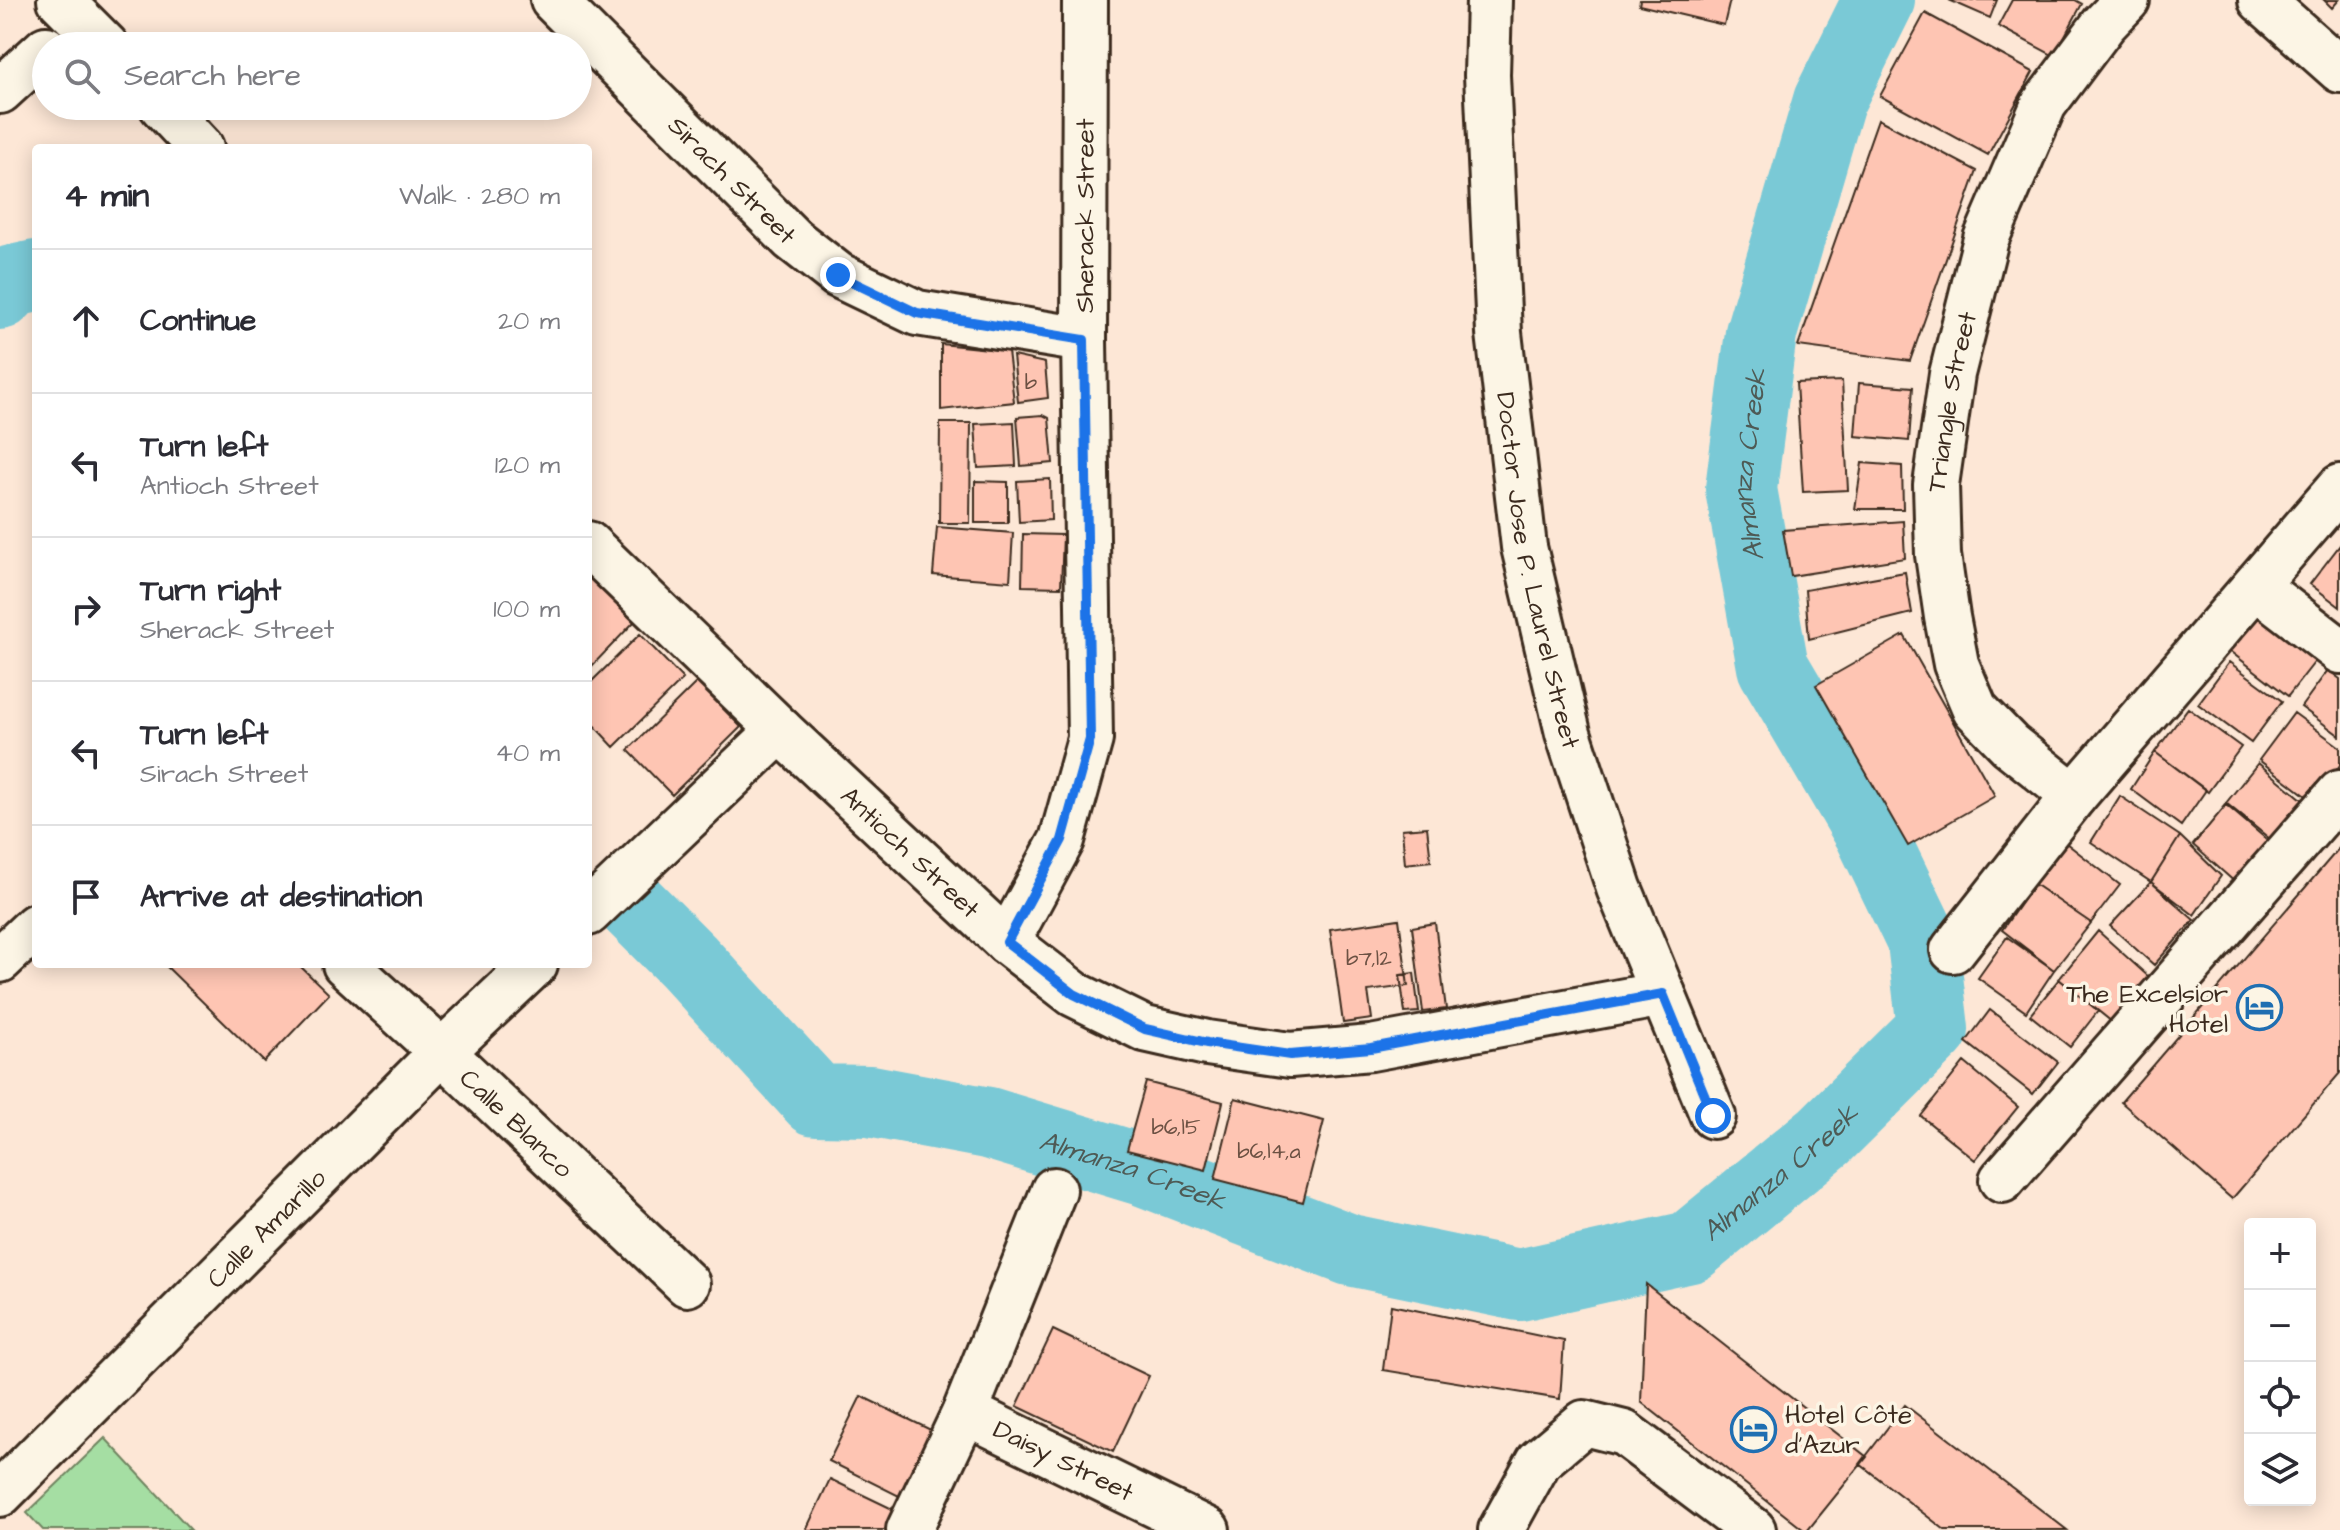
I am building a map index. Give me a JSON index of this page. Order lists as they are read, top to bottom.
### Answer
{
  "streets": {
    "street": [
      "Sirach Street",
      "Sherack Street",
      "Triangle Street",
      "Doctor Jose P. Laurel Street",
      "Antioch Street",
      "Calle Blanco",
      "Calle Amarillo",
      "Daisy Street"
    ]
  },
  "crossings": [
    ["Sirach Street", "Sherack Street"],
    ["Sherack Street", "Antioch Street"],
    ["Doctor Jose P. Laurel Street", "Antioch Street"],
    ["Calle Blanco", "Calle Amarillo"]
  ],
  "water": ["Almanza Creek"],
  "places": {
    "hotel": ["The Excelsior Hotel", "Hotel Côte d'Azur"]
  },
  "house_numbers": [
    "b",
    "b7,l2",
    "b6,l5",
    "b6,l4,a"
  ],
  "page": {
    "search": "Search here",
    "heading": ["4 min", "Walk · 280 m"],
    "list": [
      ["Continue", "20 m"],
      ["Turn left", "Antioch Street", "120 m"],
      ["Turn right", "Sherack Street", "100 m"],
      ["Turn left", "Sirach Street", "40 m"],
      "Arrive at destination"
    ],
    "map_buttons": ["+", "−"]
  }
}
